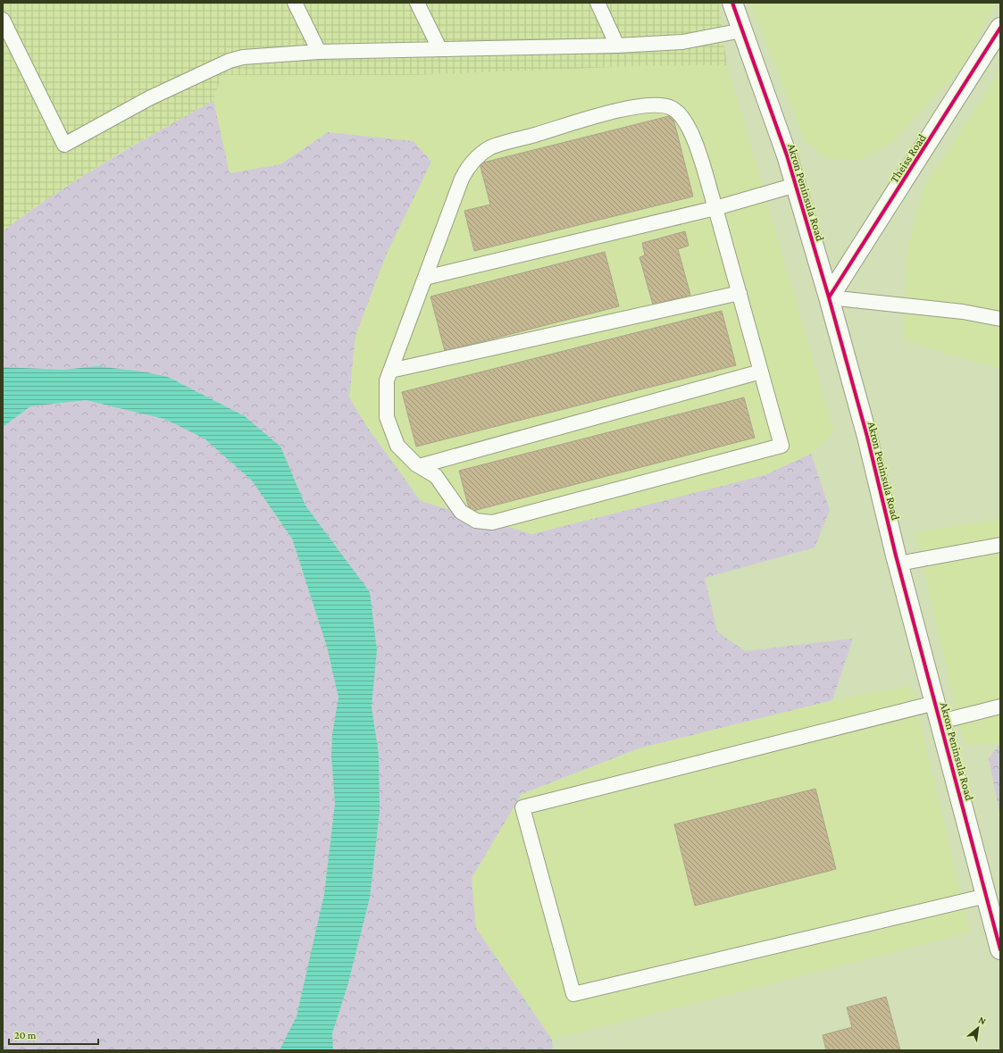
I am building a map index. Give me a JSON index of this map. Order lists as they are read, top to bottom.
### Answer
{
  "streets": {
    "street": ["Theiss Road", "Akron Peninsula Road"]
  },
  "crossings": [
    ["Theiss Road", "Akron Peninsula Road"]
  ],
  "scale_bar": "20 m",
  "north": "top right"
}
